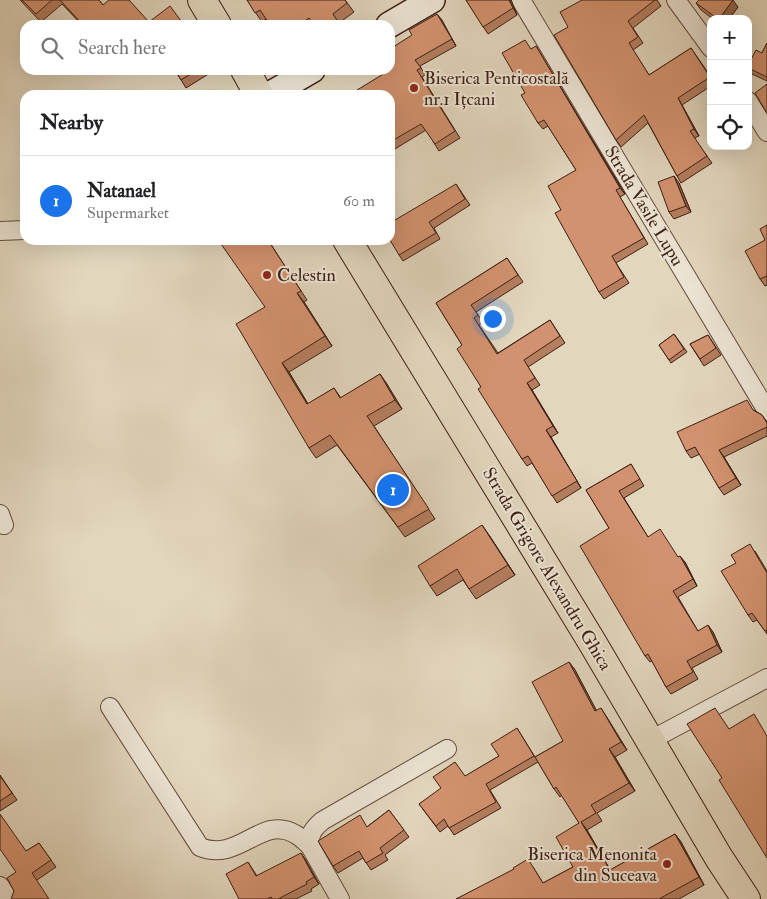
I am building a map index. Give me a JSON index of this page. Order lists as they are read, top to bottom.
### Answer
{
  "streets": {
    "main road": ["Strada Grigore Alexandru Ghica"],
    "street": ["Strada Vasile Lupu"]
  },
  "places": ["Biserica Penticostală nr.1 Ițcani", "Celestin", "Biserica Menonita din Suceava"],
  "page": {
    "map_buttons": ["+", "−"],
    "search": "Search here",
    "heading": "Nearby",
    "list": [
      {
        "mark": "1",
        "name": "Natanael",
        "note": "Supermarket",
        "value": "60 m"
      }
    ],
    "pins": "1"
  }
}
